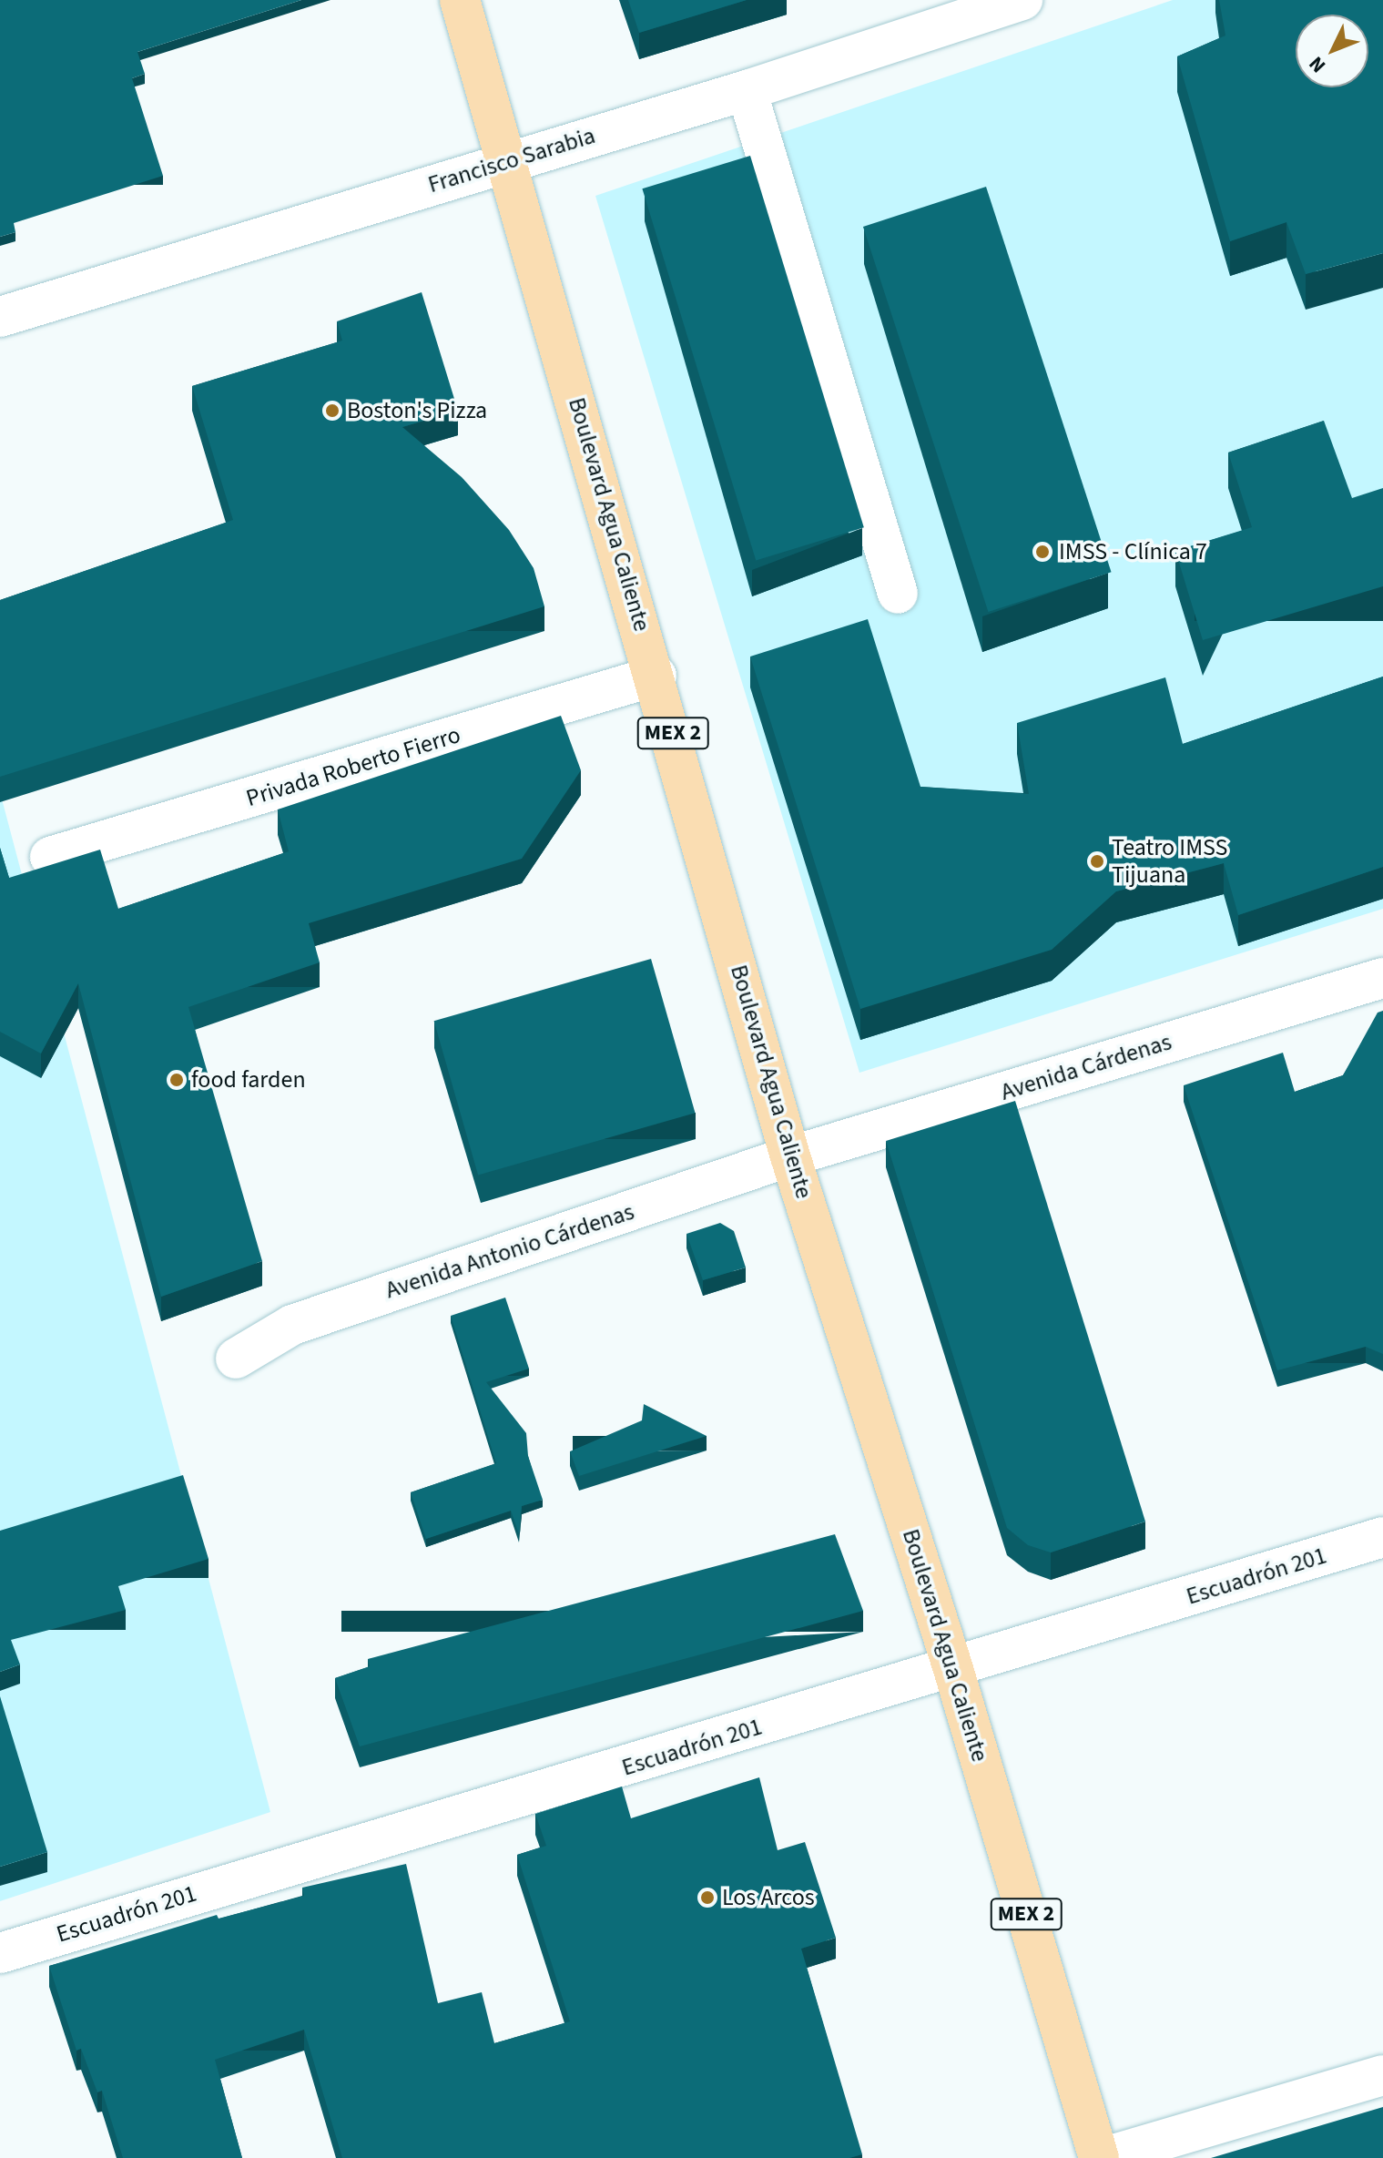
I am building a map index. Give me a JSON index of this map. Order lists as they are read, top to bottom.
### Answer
{
  "streets": {
    "main road": ["Boulevard Agua Caliente", "MEX 2"],
    "street": [
      "Francisco Sarabia",
      "Privada Roberto Fierro",
      "Avenida Cárdenas",
      "Avenida Antonio Cárdenas",
      "Escuadrón 201"
    ]
  },
  "crossings": [
    ["Francisco Sarabia", "Boulevard Agua Caliente"],
    ["Boulevard Agua Caliente", "Privada Roberto Fierro"],
    ["Boulevard Agua Caliente", "Avenida Cárdenas"],
    ["Boulevard Agua Caliente", "Avenida Antonio Cárdenas"],
    ["Boulevard Agua Caliente", "Escuadrón 201"],
    ["Avenida Cárdenas", "Avenida Antonio Cárdenas"]
  ],
  "places": [
    "Boston's Pizza",
    "IMSS - Clínica 7",
    "Teatro IMSS Tijuana",
    "food farden",
    "Los Arcos"
  ],
  "north": "bottom left"
}
